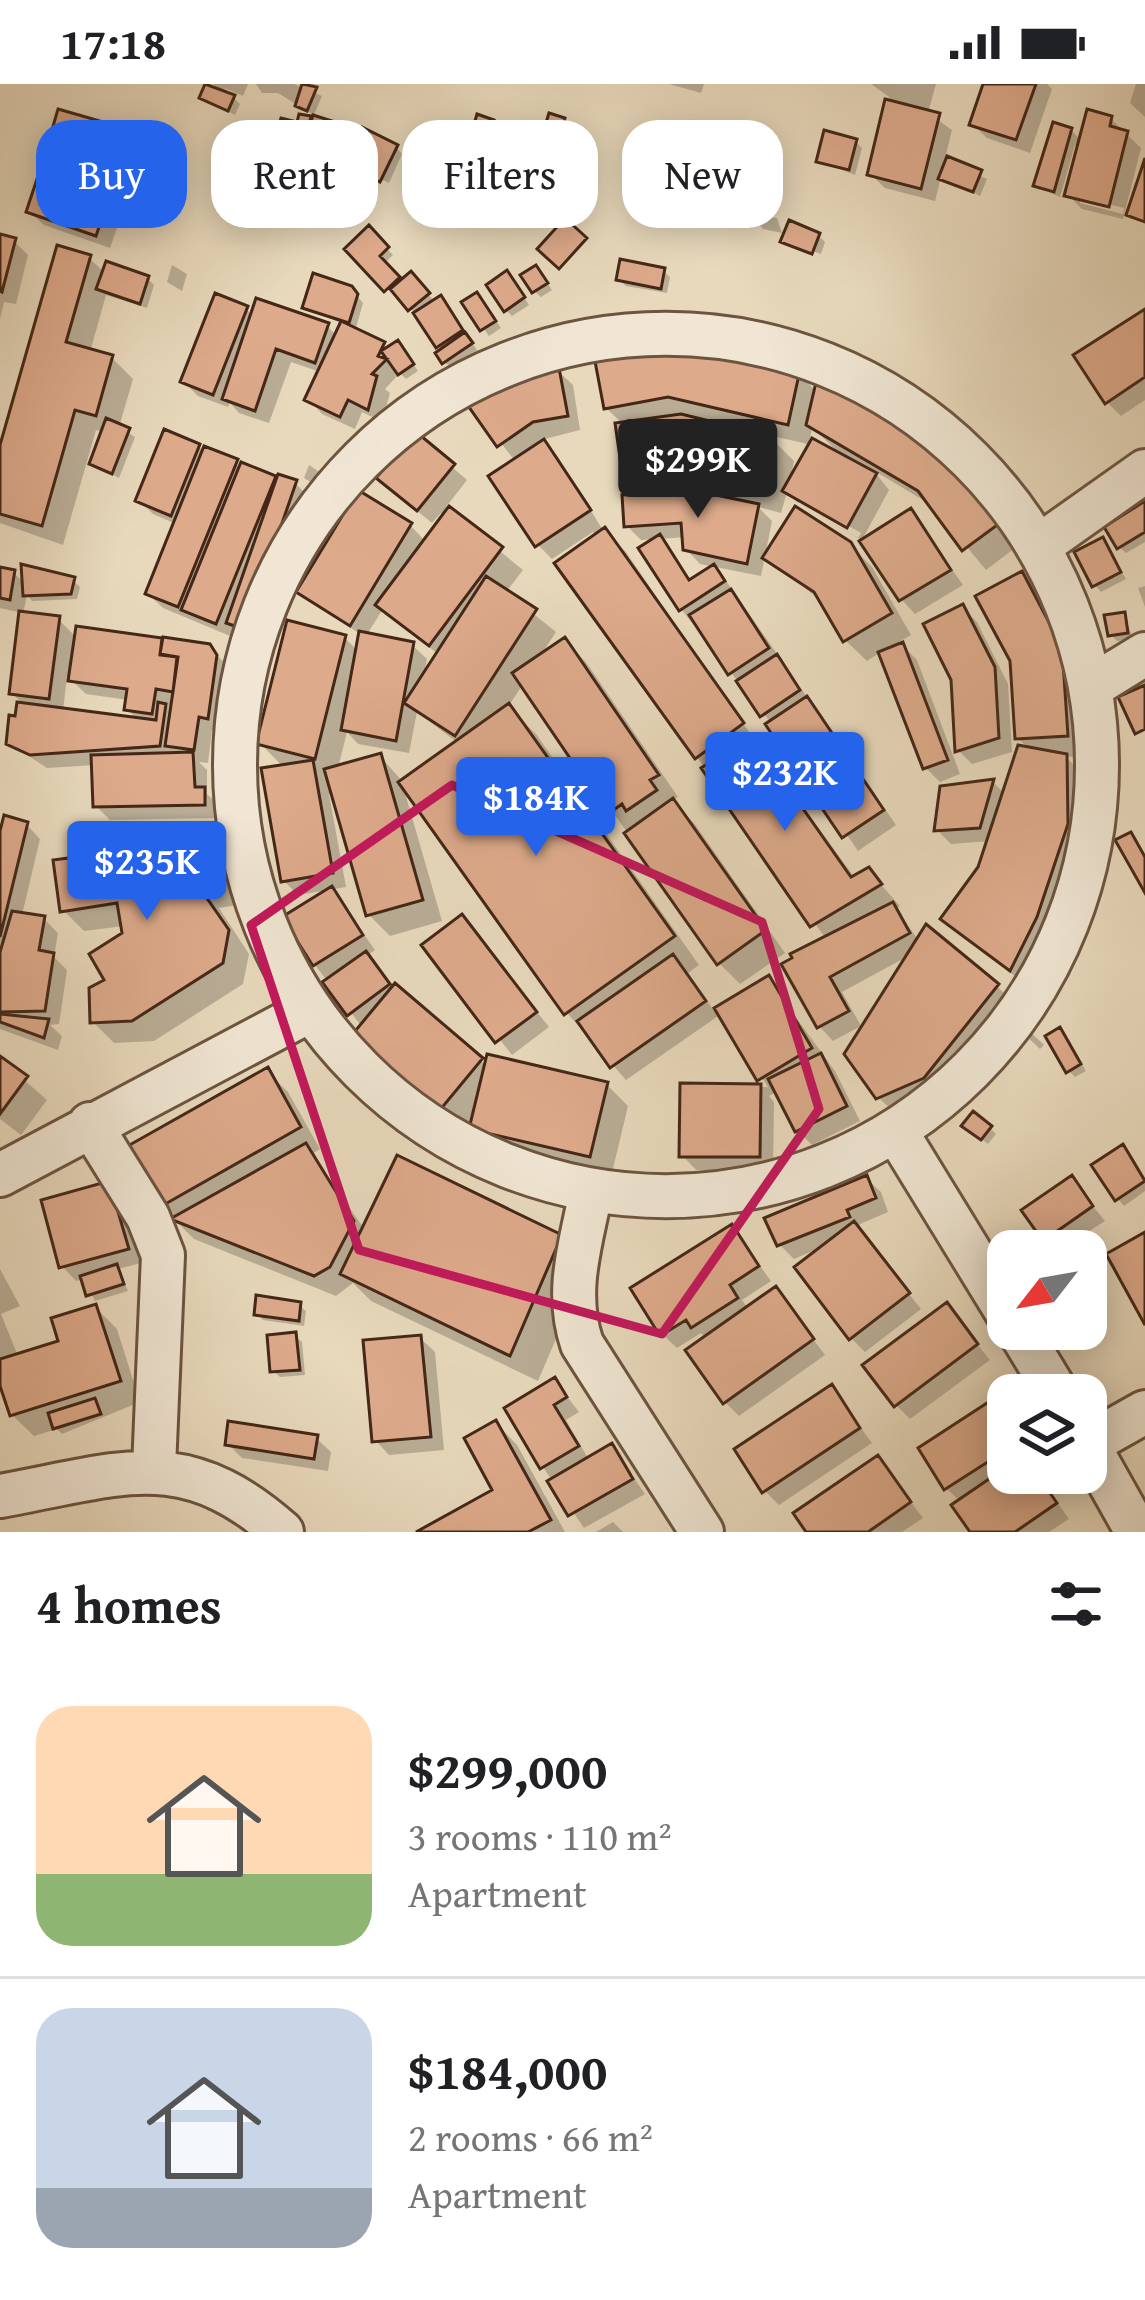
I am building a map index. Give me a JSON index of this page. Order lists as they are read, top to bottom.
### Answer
{
  "north": "bottom left",
  "page": {
    "status": "17:18",
    "chip": [
      "Buy",
      "Rent",
      "Filters",
      "New"
    ],
    "price": [
      "$299K",
      "$232K",
      "$184K",
      "$235K"
    ],
    "heading": "4 homes",
    "list": [
      {
        "name": "$299,000",
        "note": "3 rooms · 110 m² · Apartment"
      },
      {
        "name": "$184,000",
        "note": "2 rooms · 66 m² · Apartment"
      }
    ]
  }
}
